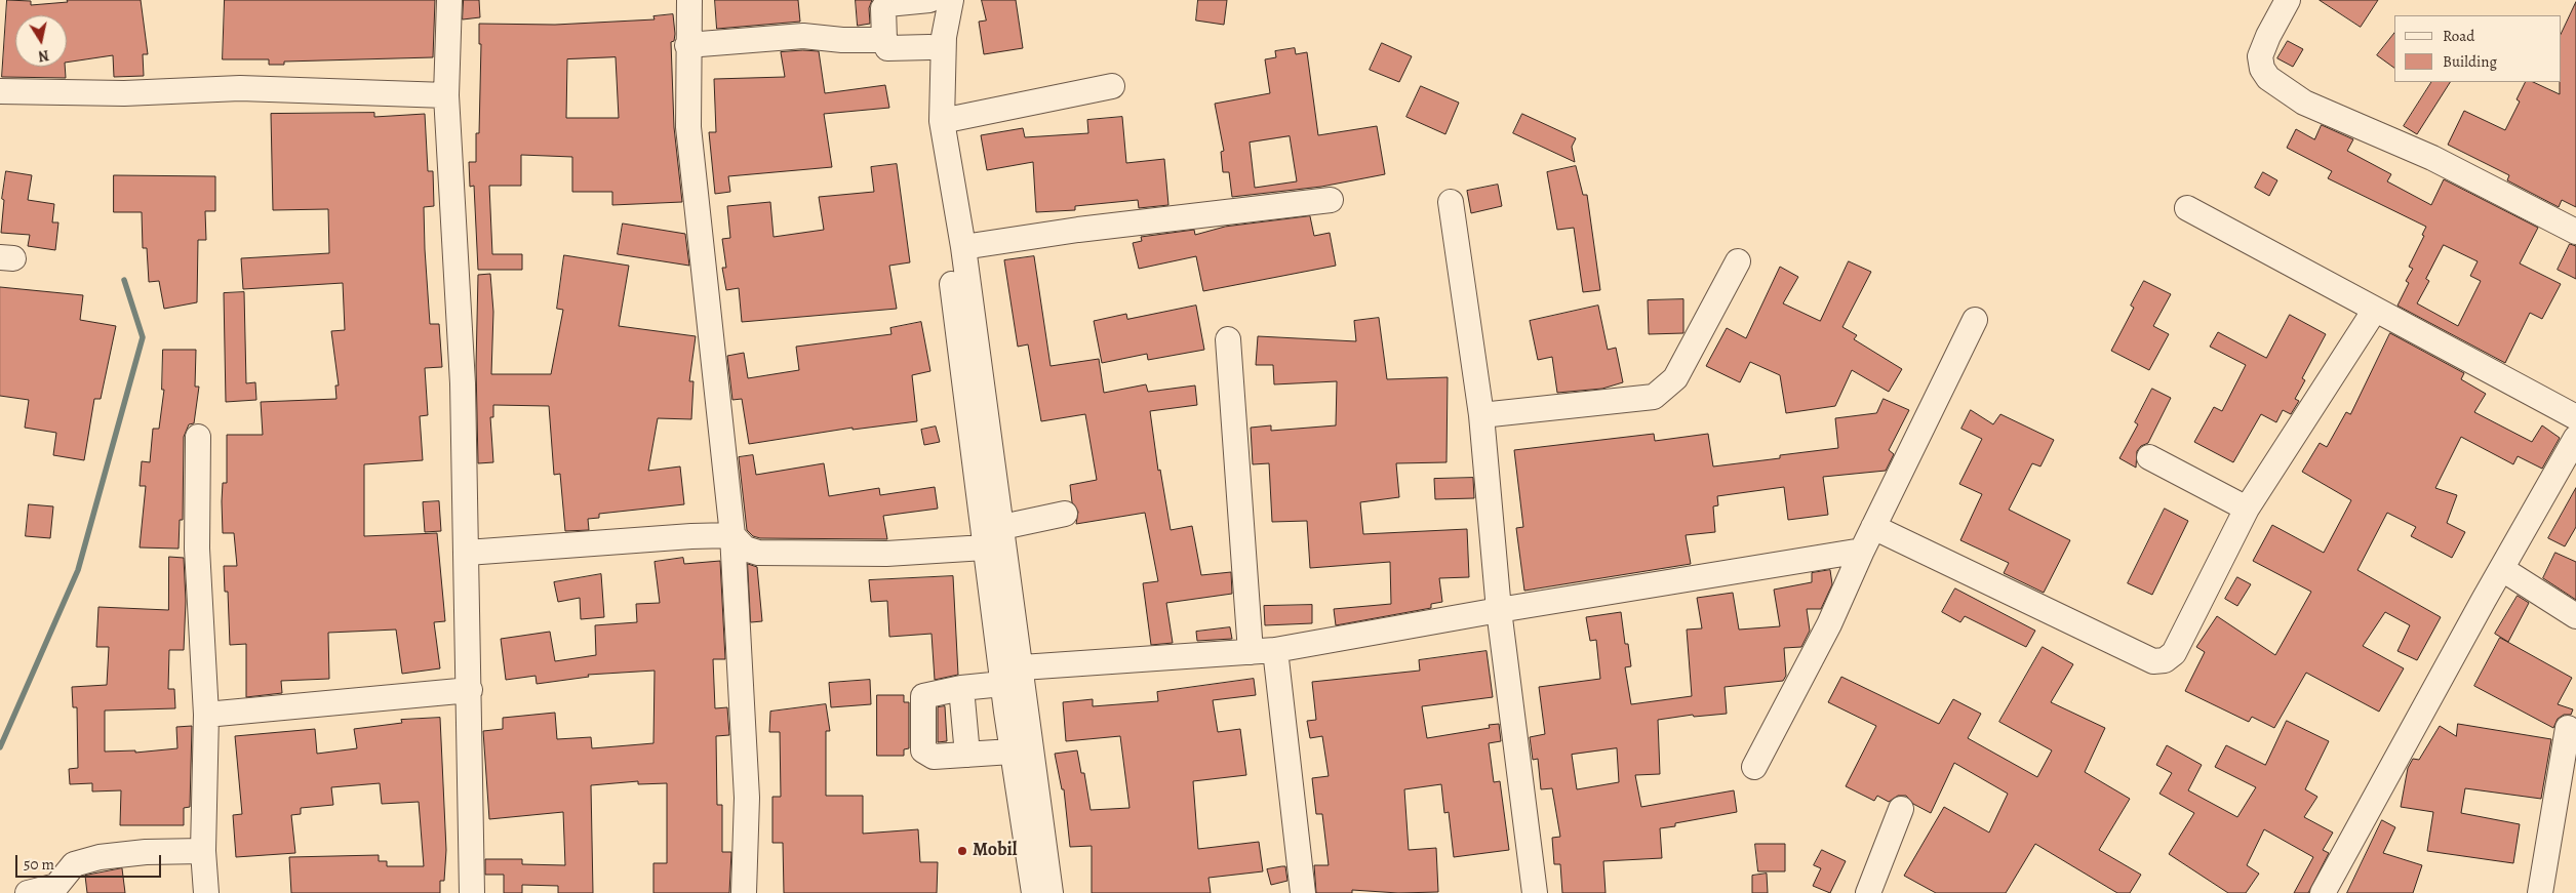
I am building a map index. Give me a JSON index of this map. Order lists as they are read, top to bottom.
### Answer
{
  "places": ["Mobil"],
  "legend": ["Road", "Building"],
  "scale_bar": "50 m",
  "north": "bottom"
}
